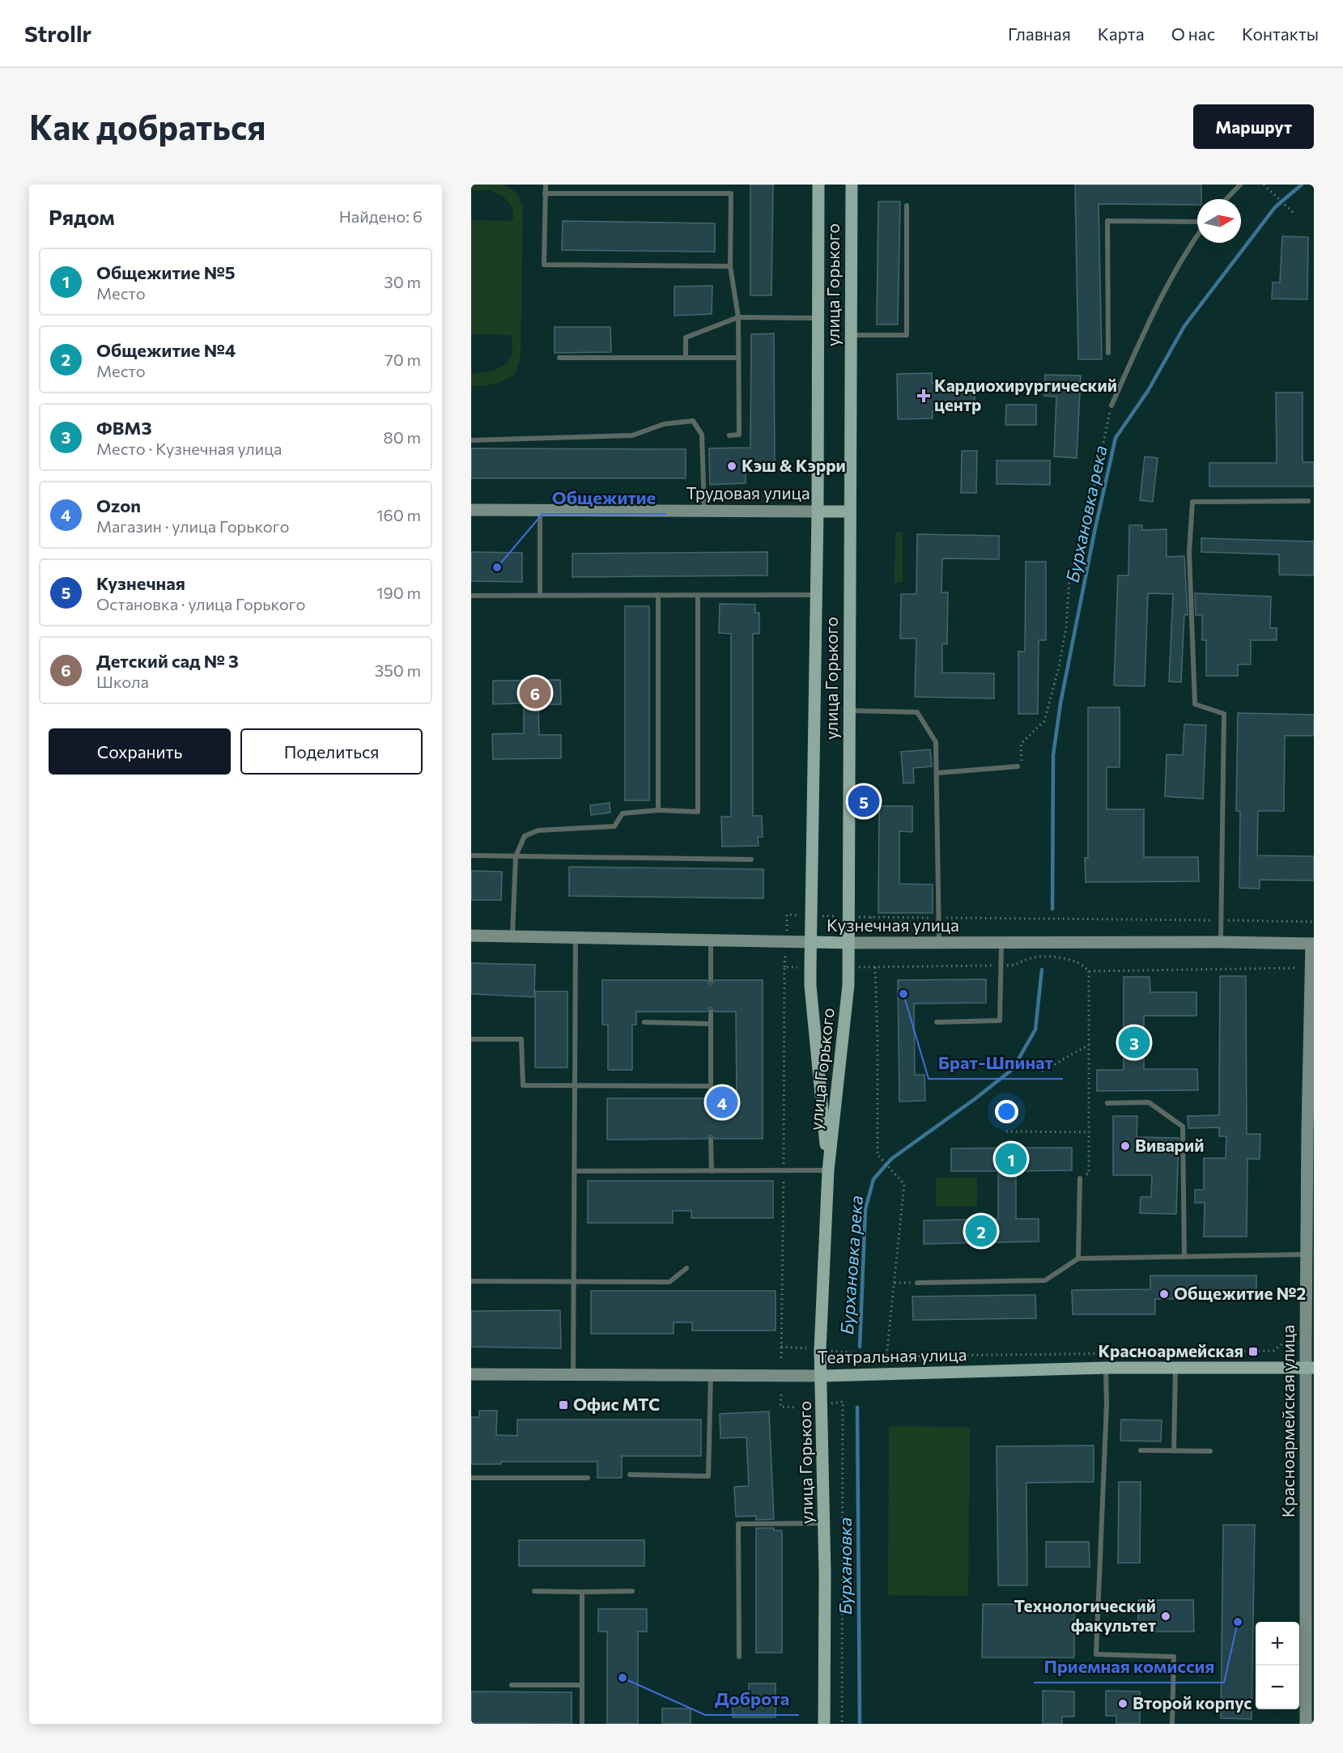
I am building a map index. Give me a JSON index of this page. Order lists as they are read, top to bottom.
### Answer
{
  "streets": {
    "main road": [
      "улица Горького",
      "Трудовая улица",
      "Кузнечная улица",
      "Театральная улица"
    ],
    "street": ["Красноармейская улица"]
  },
  "crossings": [
    ["улица Горького", "Трудовая улица"],
    ["улица Горького", "Кузнечная улица"],
    ["улица Горького", "Театральная улица"],
    ["Кузнечная улица", "Красноармейская улица"],
    ["Театральная улица", "Красноармейская улица"]
  ],
  "water": ["Бурхановка река", "Бурхановка"],
  "places": {
    "health": ["Кардиохирургический центр"],
    "other": [
      "Кэш & Кэрри",
      "Общежитие",
      "Брат-Шпинат",
      "Виварий",
      "Общежитие №2",
      "Технологический факультет",
      "Приемная комиссия",
      "Доброта",
      "Второй корпус"
    ],
    "transit": ["Красноармейская", "Офис МТС"]
  },
  "north": "right",
  "page": {
    "header": "Strollr",
    "nav": [
      "Главная",
      "Карта",
      "О нас",
      "Контакты"
    ],
    "buttons": [
      "Маршрут",
      ["Сохранить", "Поделиться"]
    ],
    "title": "Как добраться",
    "heading": ["Рядом", "Найдено: 6"],
    "list": [
      {
        "mark": "1",
        "name": "Общежитие №5",
        "note": "Место",
        "value": "30 m"
      },
      {
        "mark": "2",
        "name": "Общежитие №4",
        "note": "Место",
        "value": "70 m"
      },
      {
        "mark": "3",
        "name": "ФВМЗ",
        "note": "Место · Кузнечная улица",
        "value": "80 m"
      },
      {
        "mark": "4",
        "name": "Ozon",
        "note": "Магазин · улица Горького",
        "value": "160 m"
      },
      {
        "mark": "5",
        "name": "Кузнечная",
        "note": "Остановка · улица Горького",
        "value": "190 m"
      },
      {
        "mark": "6",
        "name": "Детский сад № 3",
        "note": "Школа",
        "value": "350 m"
      }
    ],
    "pins": [
      "6",
      "5",
      "3",
      "4",
      "1",
      "2"
    ],
    "map_buttons": ["+", "−"]
  }
}
